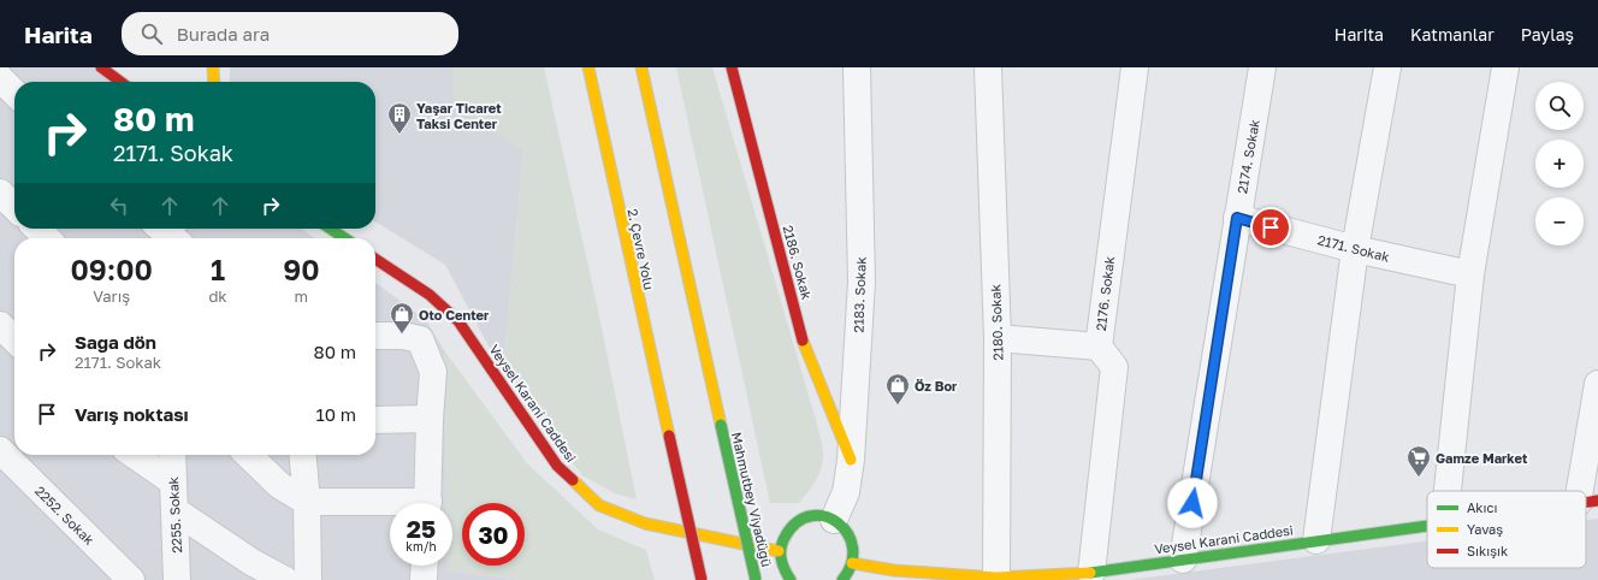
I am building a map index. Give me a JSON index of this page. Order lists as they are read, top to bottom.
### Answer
{
  "streets": {
    "main road": [
      "2. Çevre Yolu",
      "2186. Sokak",
      "Veysel Karani Caddesi",
      "Mahmutbey Viyadüğü"
    ],
    "street": [
      "2174. Sokak",
      "2171. Sokak",
      "2176. Sokak",
      "2183. Sokak",
      "2180. Sokak",
      "2252. Sokak",
      "2255. Sokak"
    ]
  },
  "crossings": [
    ["2174. Sokak", "2171. Sokak"],
    ["2174. Sokak", "Veysel Karani Caddesi"],
    ["2186. Sokak", "2183. Sokak"],
    ["2176. Sokak", "Veysel Karani Caddesi"],
    ["2180. Sokak", "Veysel Karani Caddesi"]
  ],
  "places": {
    "building": ["Yaşar Ticaret Taksi Center"],
    "shop": ["Oto Center", "Öz Bor"],
    "supermarket": ["Gamze Market"]
  },
  "legend": ["Akıcı", "Yavaş", "Sıkışık"],
  "page": {
    "header": "Harita",
    "search": "Burada ara",
    "nav": ["Harita", "Katmanlar", "Paylaş"],
    "map_buttons": ["+", "−"],
    "turn": ["80 m", "2171. Sokak"],
    "eta": [
      "09:00",
      "Varış",
      "1",
      "dk",
      "90",
      "m"
    ],
    "list": [
      {
        "name": "Sağa dön",
        "note": "2171. Sokak",
        "value": "80 m"
      },
      {
        "name": "Varış noktası",
        "value": "10 m"
      }
    ],
    "speed": "25 km/h",
    "limit": "30"
  }
}
